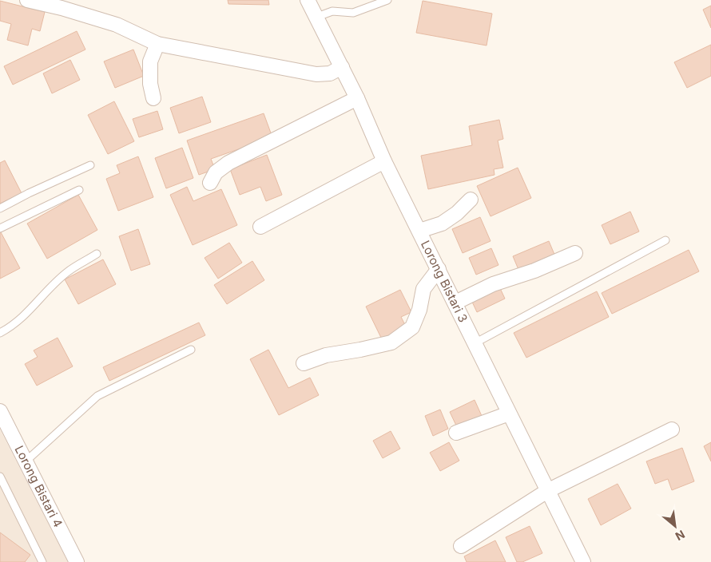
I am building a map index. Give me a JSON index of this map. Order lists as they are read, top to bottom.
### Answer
{
  "streets": {
    "street": ["Lorong Bistari 3", "Lorong Bistari 4"]
  },
  "north": "bottom right"
}
